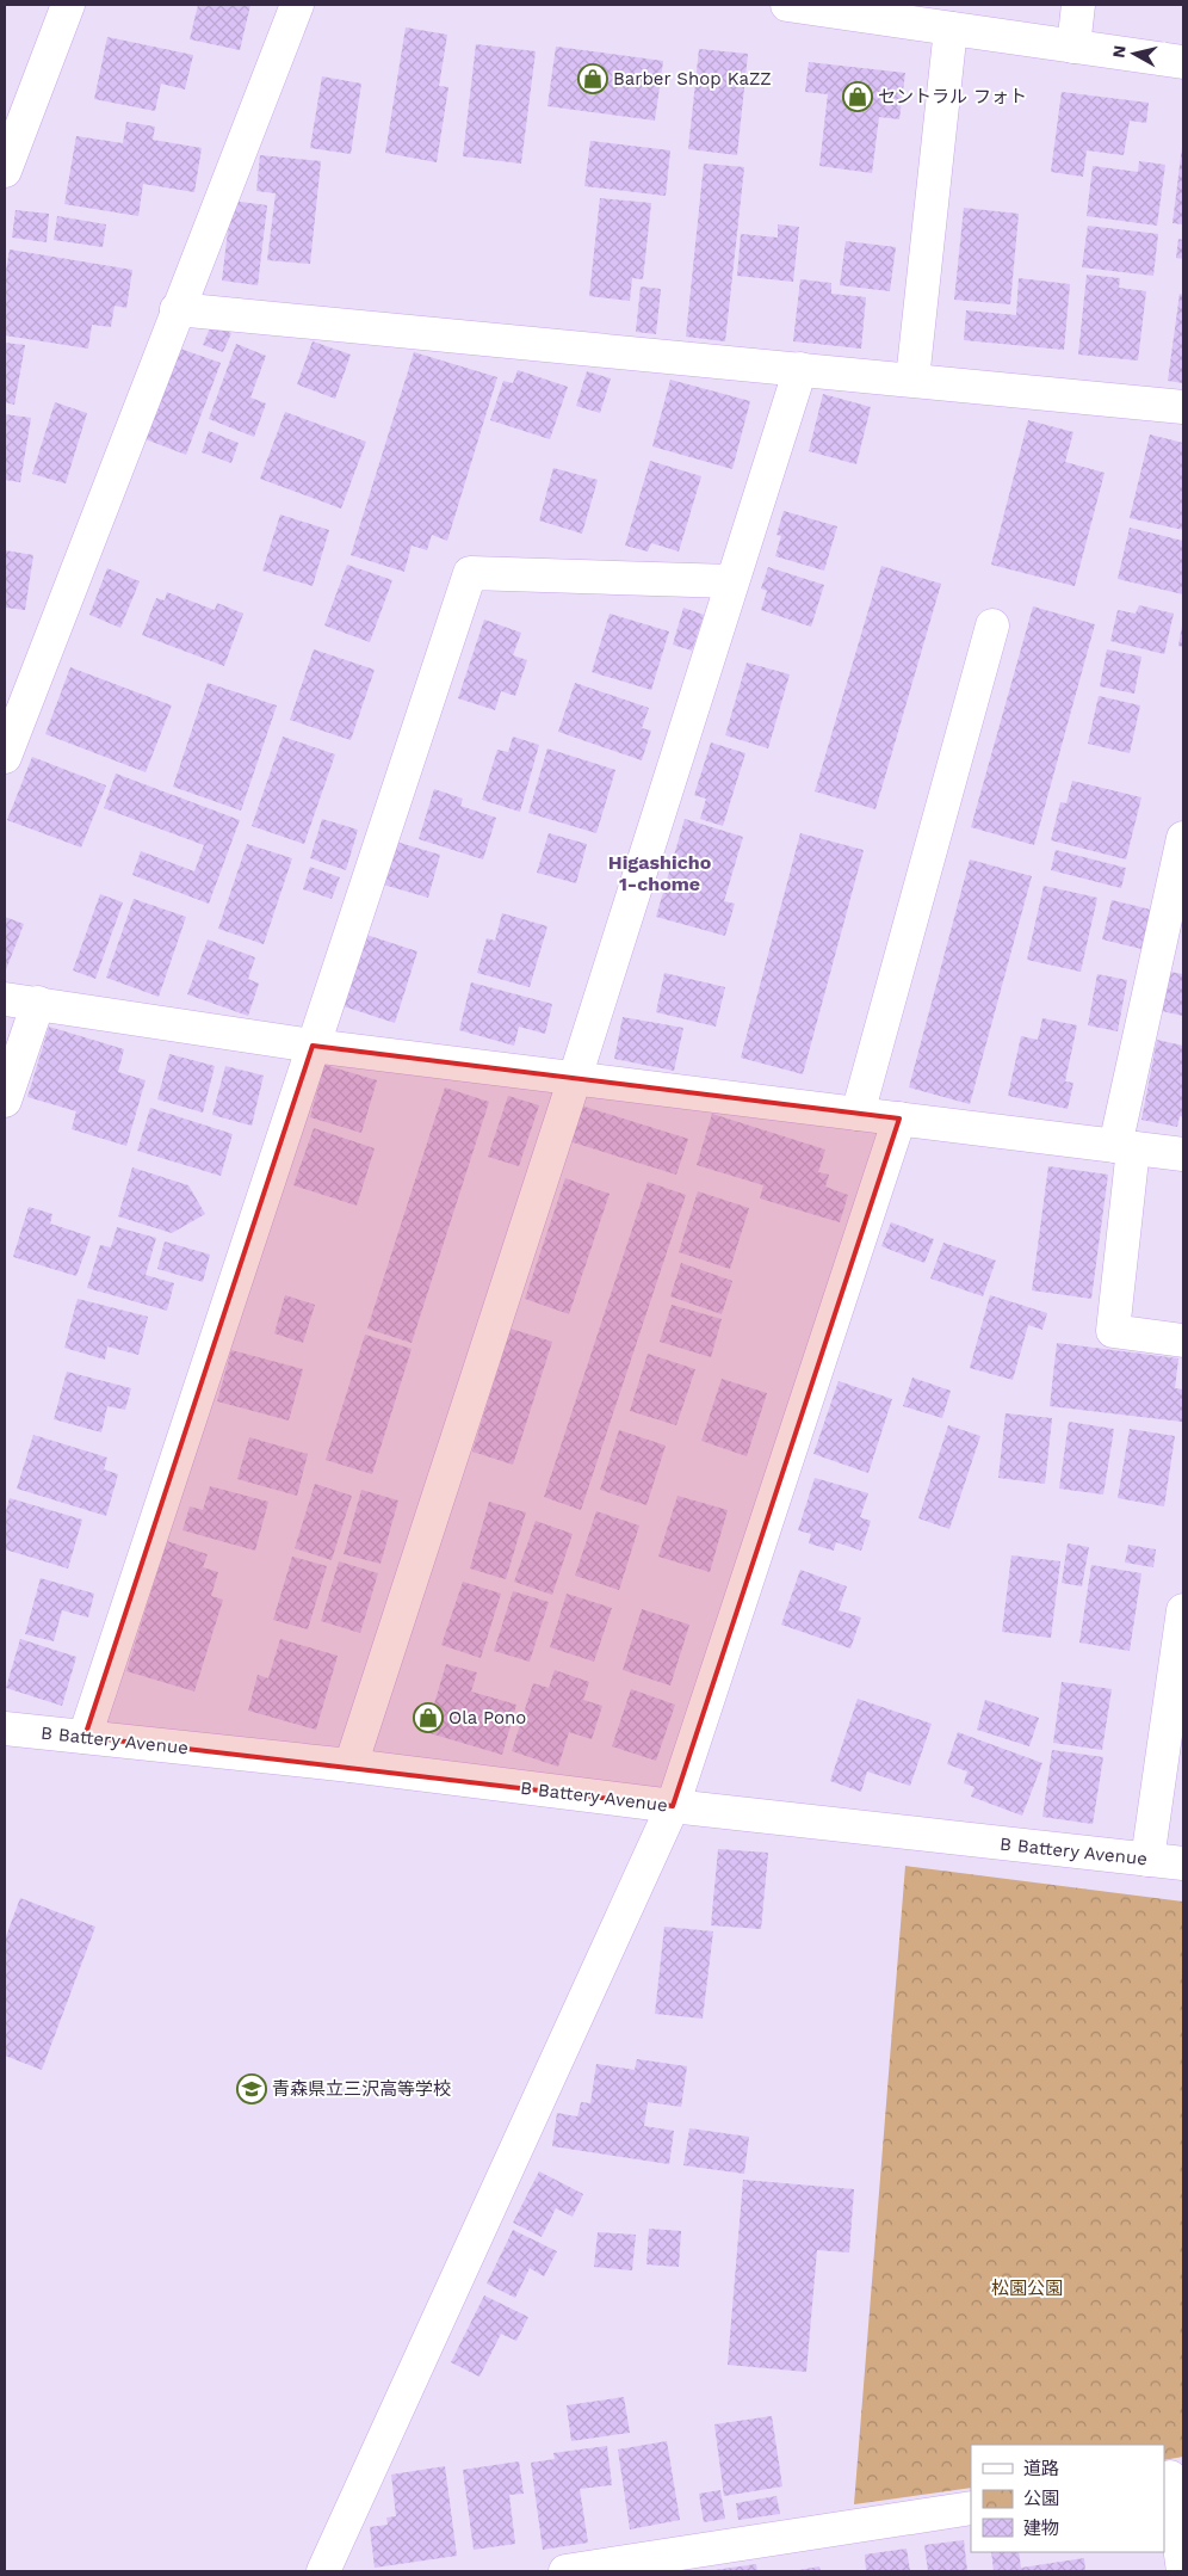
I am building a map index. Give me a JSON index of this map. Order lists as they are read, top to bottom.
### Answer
{
  "streets": {
    "street": ["B Battery Avenue"]
  },
  "districts": ["Higashicho 1-chome"],
  "parks": ["松園公園"],
  "places": {
    "shop": ["Barber Shop KaZZ", "セントラル フォト", "Ola Pono"],
    "school or university": ["青森県立三沢高等学校"]
  },
  "legend": ["道路", "公園", "建物"],
  "north": "left"
}
